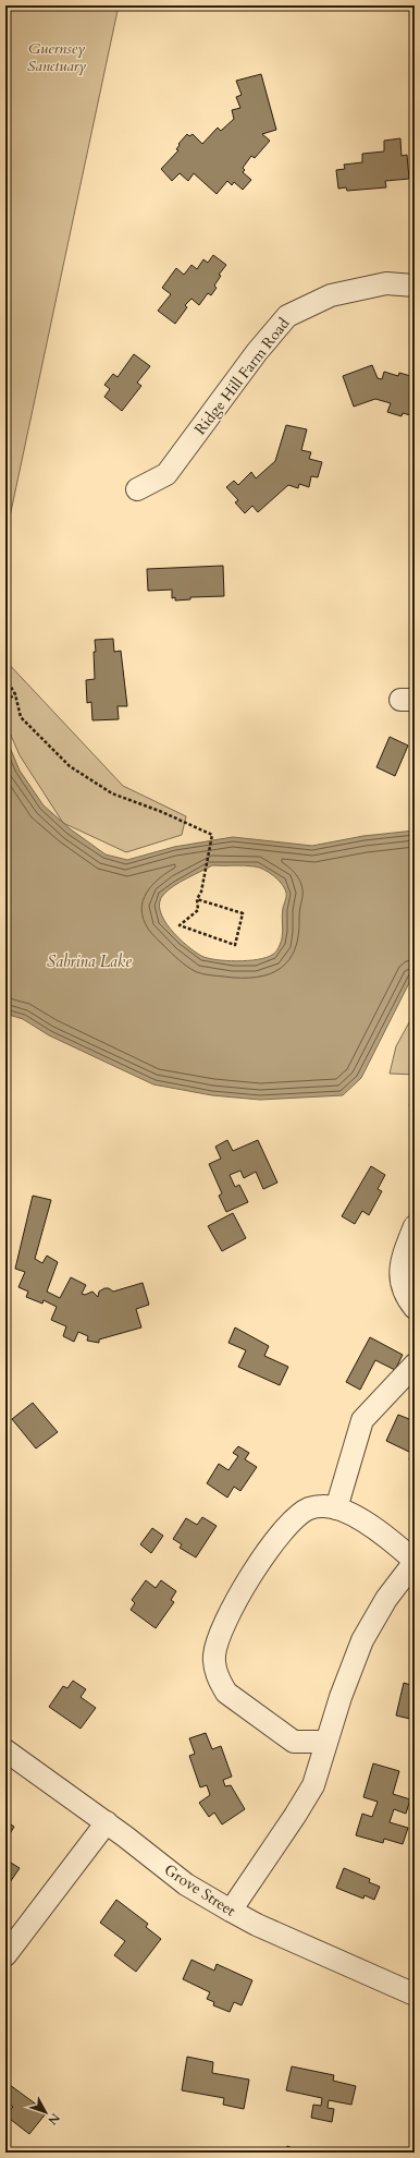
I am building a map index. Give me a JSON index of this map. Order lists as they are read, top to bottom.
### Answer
{
  "streets": {
    "street": ["Ridge Hill Farm Road", "Grove Street"]
  },
  "water": ["Sabrina Lake"],
  "parks": ["Guernsey Sanctuary"],
  "north": "bottom right"
}
